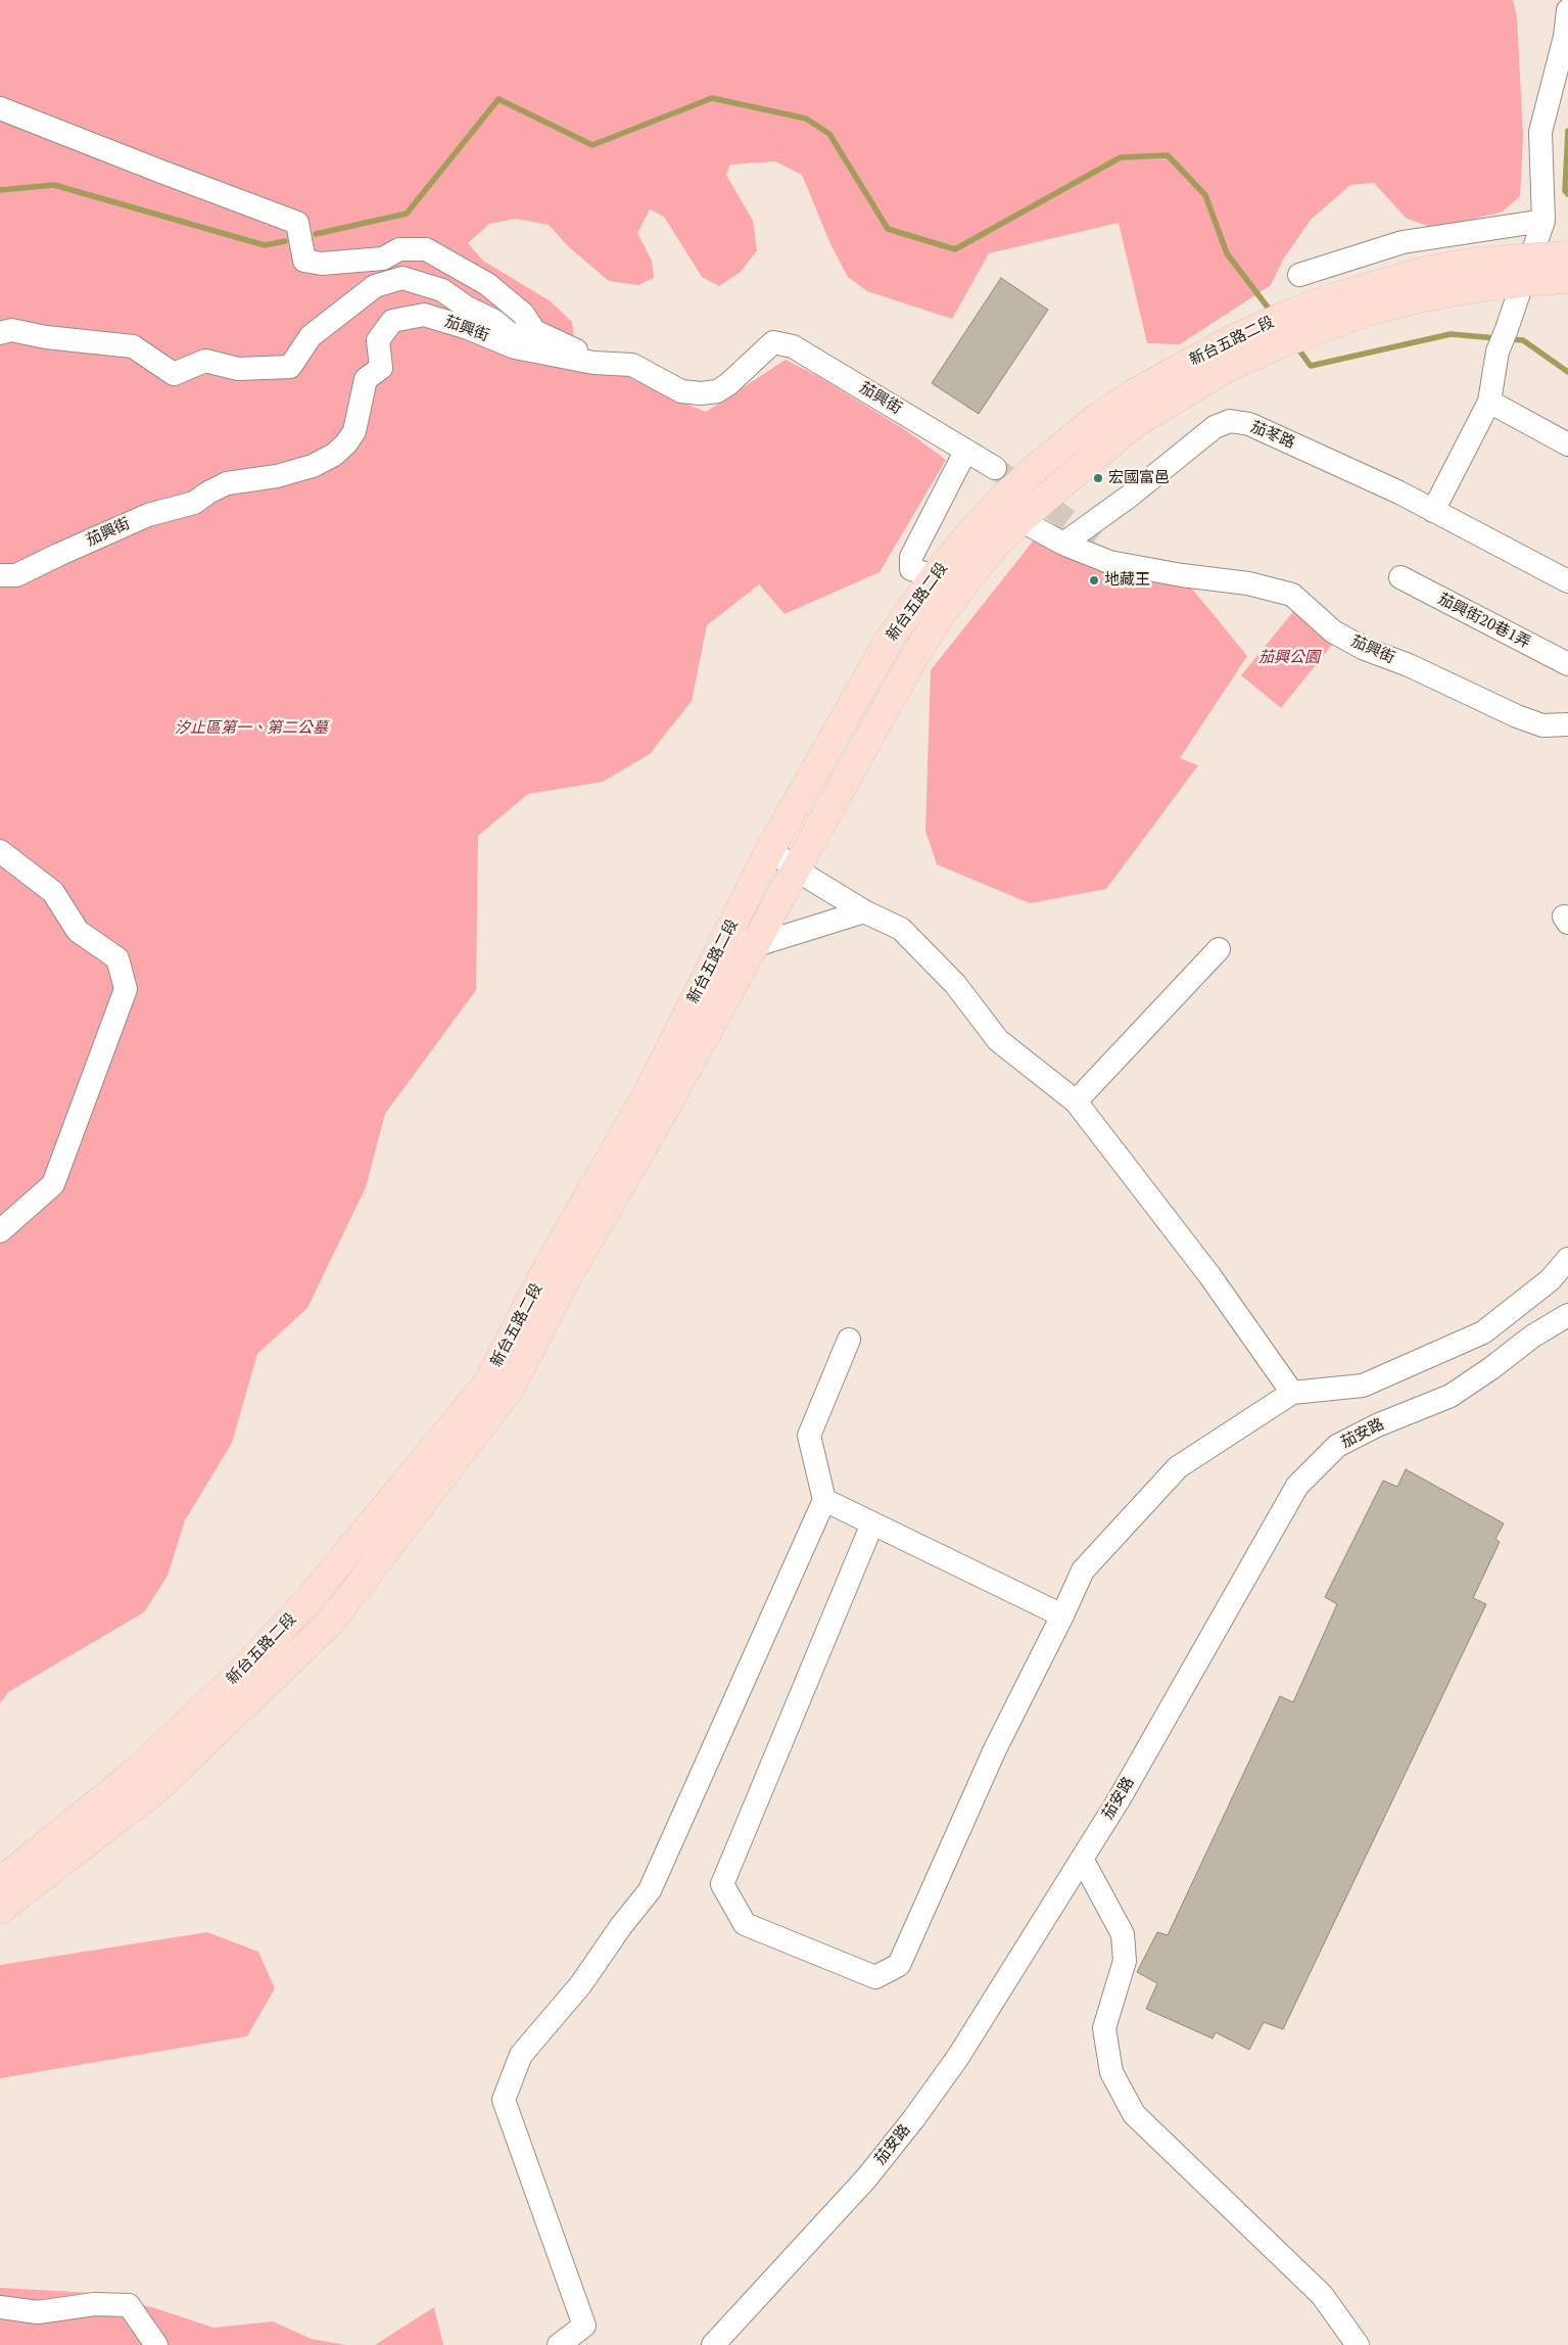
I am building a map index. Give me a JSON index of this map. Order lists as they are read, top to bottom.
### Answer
{
  "streets": {
    "main road": ["新台五路二段"],
    "street": [
      "茄興街",
      "茄苳路",
      "茄興街20巷1弄",
      "茄安路"
    ]
  },
  "crossings": [
    ["茄興街", "茄苳路"]
  ],
  "parks": ["茄興公園", "汐止區第一、第二公墓"],
  "places": ["宏國富邑", "地藏王"]
}
